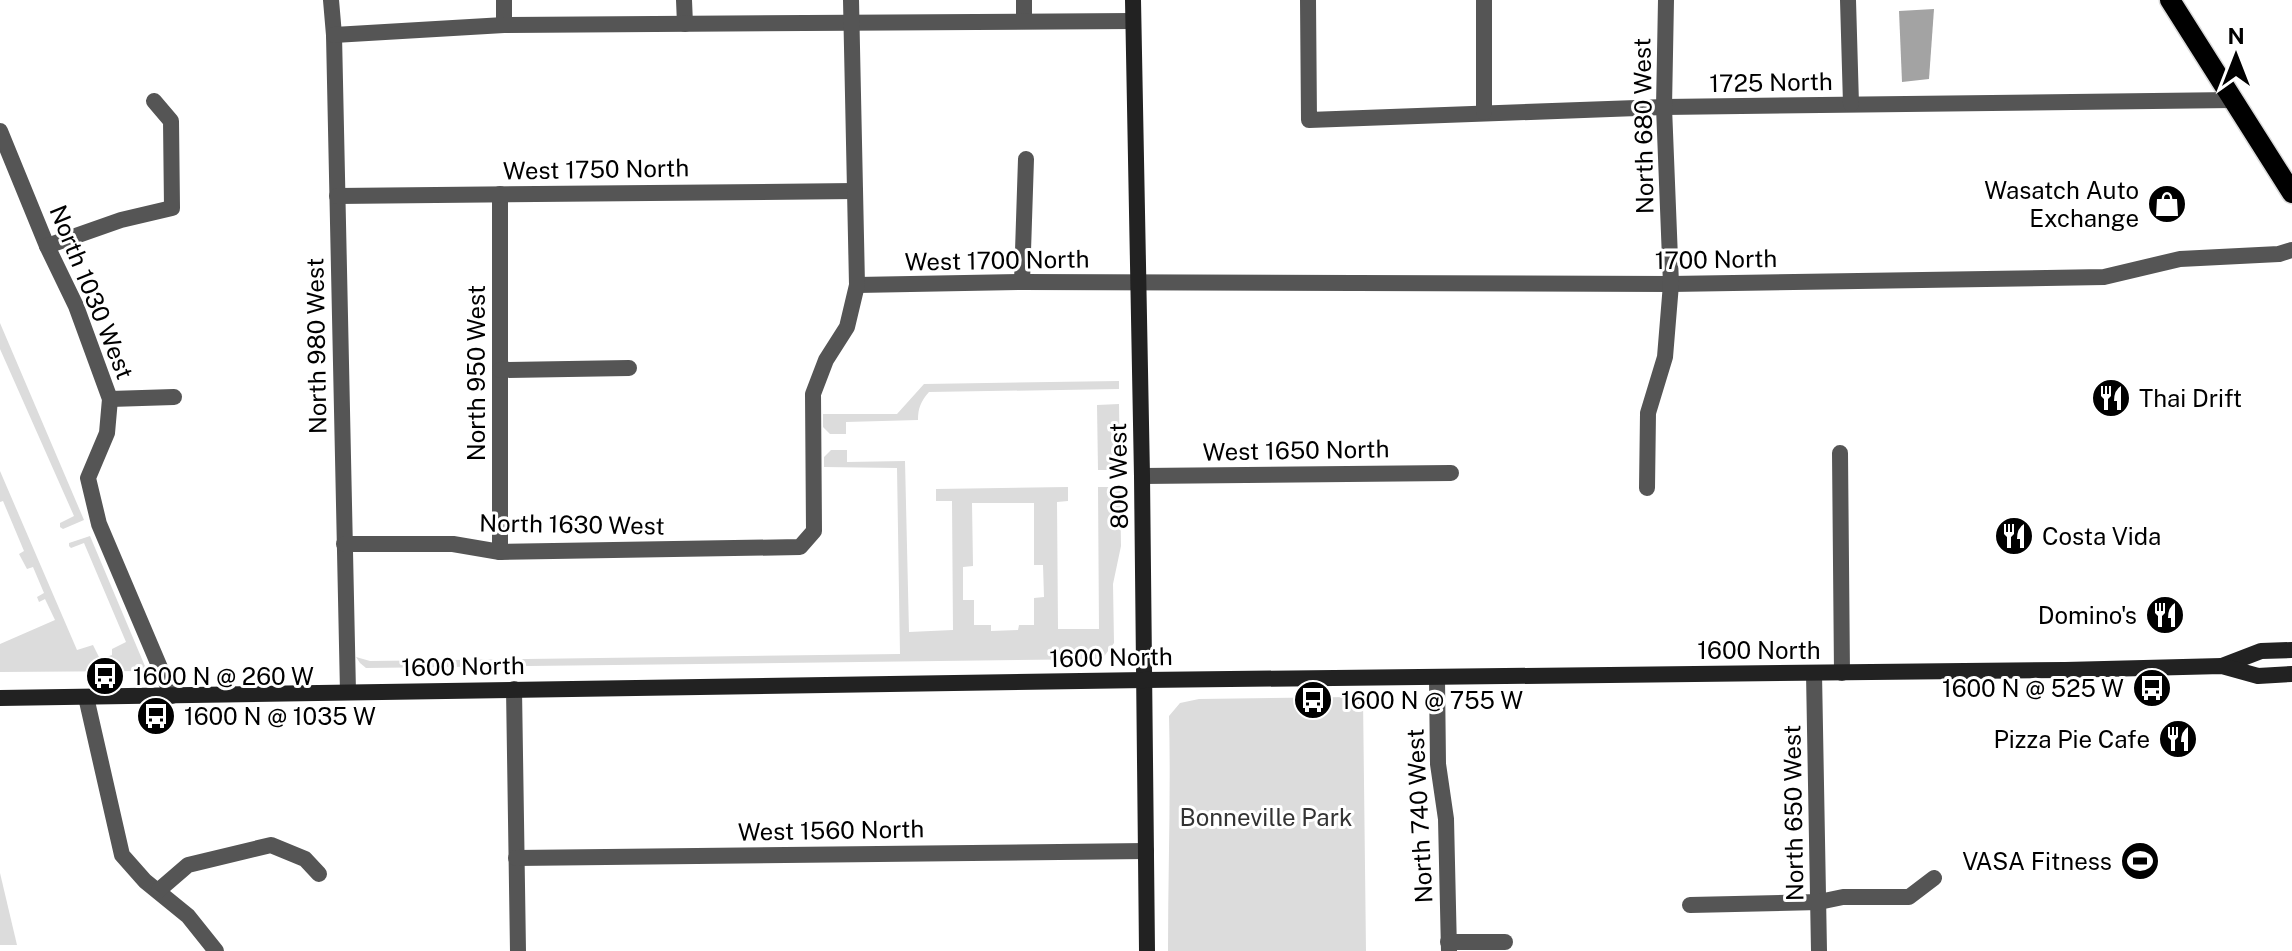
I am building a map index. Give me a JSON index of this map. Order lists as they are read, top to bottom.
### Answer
{
  "streets": {
    "main road": ["800 West", "1600 North"],
    "street": [
      "1725 North",
      "North 680 West",
      "West 1750 North",
      "1700 North",
      "West 1700 North",
      "North 1030 West",
      "North 980 West",
      "North 950 West",
      "West 1650 North",
      "North 1630 West",
      "North 650 West",
      "North 740 West",
      "West 1560 North"
    ]
  },
  "crossings": [
    ["1725 North", "North 680 West"],
    ["North 680 West", "1700 North"],
    ["West 1750 North", "North 980 West"],
    ["West 1750 North", "North 950 West"],
    ["1700 North", "West 1700 North"],
    ["1700 North", "800 West"],
    ["West 1700 North", "800 West"],
    ["West 1700 North", "North 1630 West"],
    ["North 1030 West", "1600 North"],
    ["North 980 West", "North 1630 West"],
    ["North 980 West", "1600 North"],
    ["North 950 West", "North 1630 West"],
    ["West 1650 North", "800 West"],
    ["800 West", "1600 North"],
    ["800 West", "West 1560 North"],
    ["1600 North", "North 650 West"],
    ["1600 North", "North 740 West"]
  ],
  "parks": ["Bonneville Park"],
  "places": {
    "shop": ["Wasatch Auto Exchange"],
    "restaurant": [
      "Thai Drift",
      "Costa Vida",
      "Domino's",
      "Pizza Pie Cafe"
    ],
    "bus stop": [
      "1600 N @ 260 W",
      "1600 N @ 525 W",
      "1600 N @ 755 W",
      "1600 N @ 1035 W"
    ],
    "sports": ["VASA Fitness"]
  },
  "north": "top"
}
